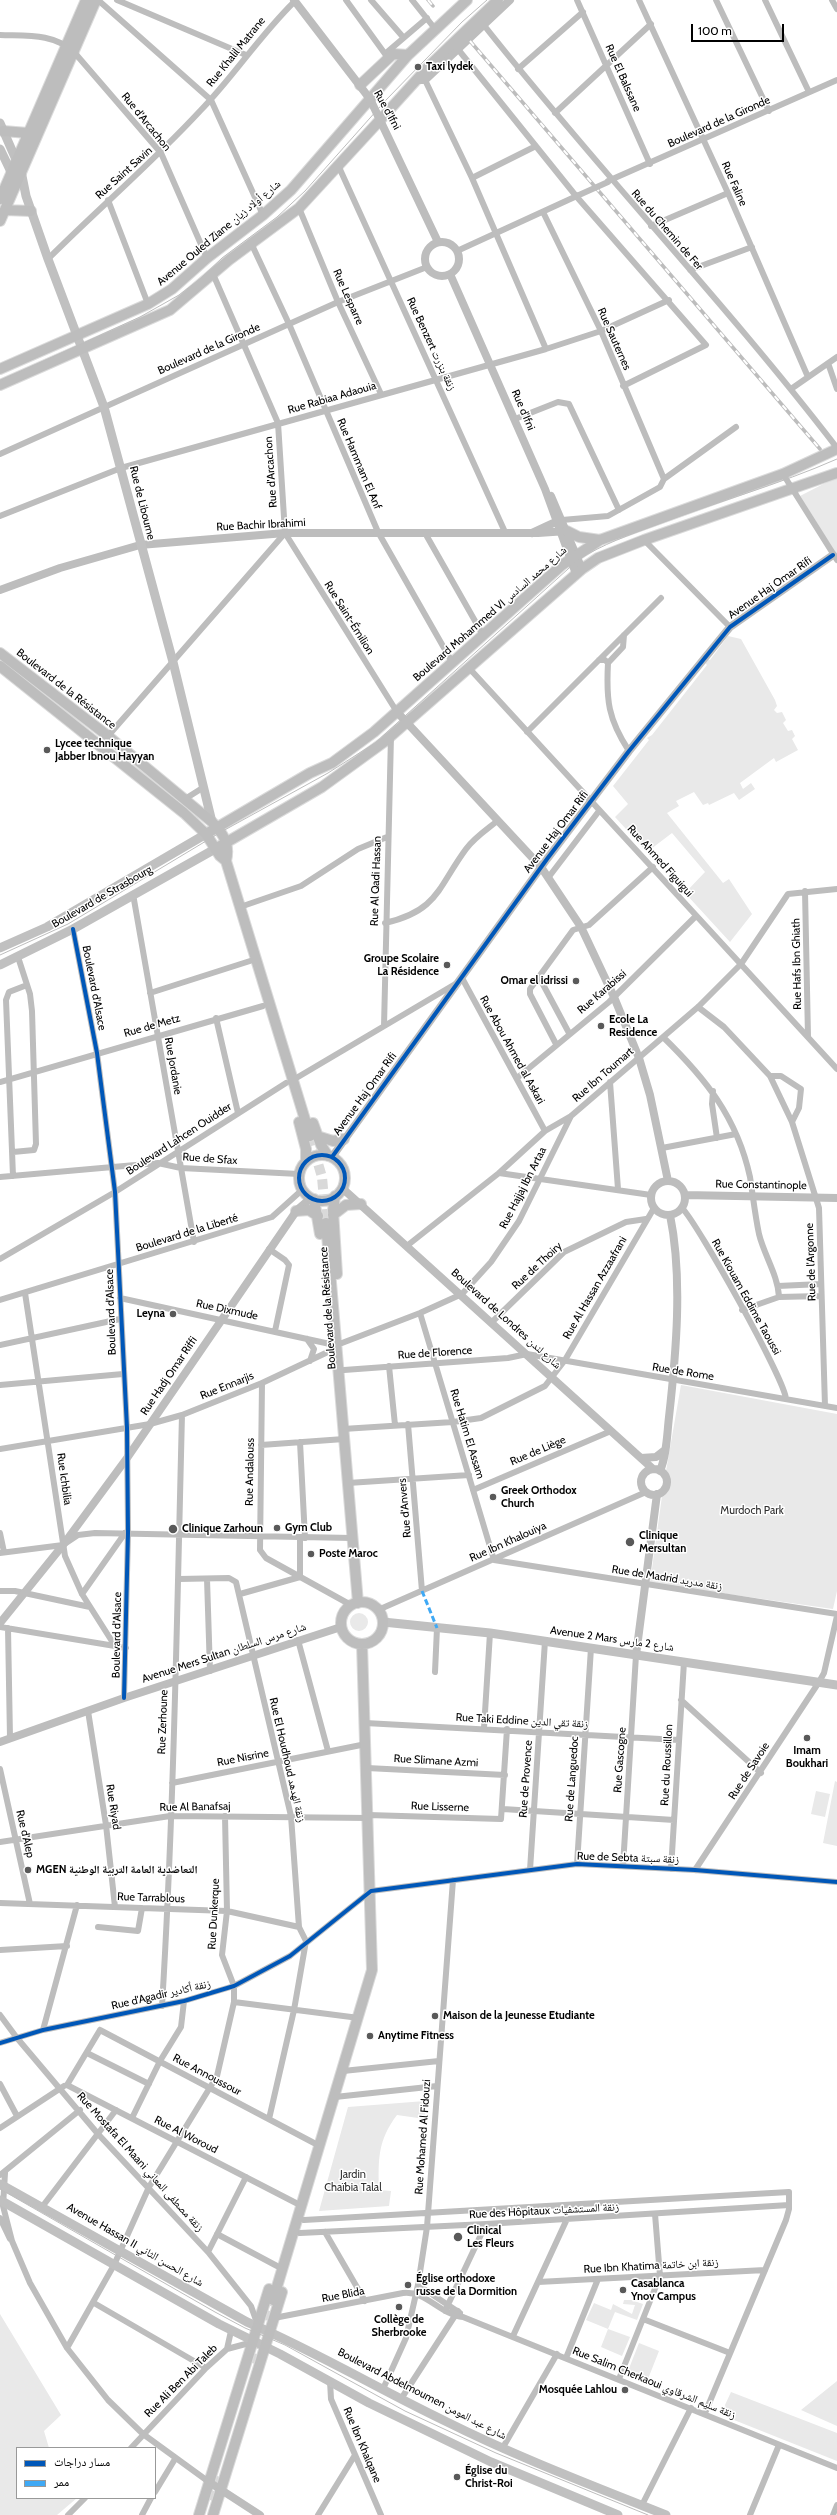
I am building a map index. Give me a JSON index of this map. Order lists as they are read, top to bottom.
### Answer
{
  "streets": {
    "main road": [
      "Avenue Ouled Ziane شارع أولاد زيان",
      "Rue de Libourne",
      "Boulevard Mohammed VI شارع محمد السادس",
      "Boulevard de la Résistance",
      "Boulevard de Strasbourg",
      "Avenue 2 Mars شارع 2 مارس",
      "Avenue Hassan II شارع الحسن الثاني",
      "Boulevard Abdelmoumen شارع عبد المومن"
    ],
    "street": [
      "Rue Khalil Matrane",
      "Rue El Balssane",
      "Rue d'Ifni",
      "Rue d'Arcachon",
      "Boulevard de la Gironde",
      "Rue Saint Savin",
      "Rue Faline",
      "Rue du Chemin de Fer",
      "Rue Lesparre",
      "Rue Sauternes",
      "Rue Benzert زنقة بنزرت",
      "Rue Rabiaa Adaouia",
      "Rue Hammam El Anf",
      "Rue Bachir Ibrahimi",
      "Avenue Haj Omar Rifi",
      "Rue Saint-Émilion",
      "Rue Ahmed Figuigui",
      "Rue Al Qadi Hassan",
      "Rue Hafs Ibn Ghiath",
      "Boulevard d'Alsace",
      "Rue Karabissi",
      "Rue de Metz",
      "Rue Abou Ahmed al Askari",
      "Rue Jordanie",
      "Rue Ibn Toumart",
      "Boulevard Lahcen Ouidder",
      "Rue de Sfax",
      "Rue Constantinople",
      "Rue Hajjaj Ibn Artaa",
      "Boulevard de la Liberté",
      "Rue de l'Argonne",
      "Rue de Thoiry",
      "Rue Al Hassan Azzaafrani",
      "Rue Kiouam Eddime Taoussi",
      "Rue Dixmude",
      "Boulevard de Londres شارع لندن",
      "Rue de Florence",
      "Rue de Rome",
      "Rue Hadj Omar Riffi",
      "Rue Ennarjis",
      "Rue Hatim El Assam",
      "Rue de Liège",
      "Rue Andalouss",
      "Rue Ichbilia",
      "Rue d'Anvers",
      "Rue Ibn Khalouiya",
      "Rue de Madrid زنقة مدريد",
      "Avenue Mers Sultan شارع مرس السلطان",
      "Rue Taki Eddine زنقة تقي الدين",
      "Rue Zerhoune",
      "Rue Nisrine",
      "Rue El Houdhoud زنقة الهدهد",
      "Rue Gascogne",
      "Rue Slimane Azmi",
      "Rue du Roussillon",
      "Rue de Savoie",
      "Rue de Provence",
      "Rue de Languedoc",
      "Rue Riyad",
      "Rue Al Banafsaj",
      "Rue Lisserne",
      "Rue d'Alep",
      "Rue de Sebta زنقة سبتة",
      "Rue Tarrablous",
      "Rue Dunkerque",
      "Rue d'Agadir زنقة أكادير",
      "Rue Annoussour",
      "Rue Al Woroud",
      "Rue Mohamed Al Fidouzi",
      "Rue Mostafa El Maani زنقة مصطفى المعاني",
      "Rue des Hôpitaux زنقة المستشفيات",
      "Rue Ibn Khatima زنقة ابن خاتمة",
      "Rue Blida",
      "Rue Ali Ben Abi Taleb",
      "Rue Salim Cherkaoui زنقة سليم الشرقاوي",
      "Rue Ibn Khalqane"
    ]
  },
  "crossings": [
    ["Rue Khalil Matrane", "Rue d'Ifni"],
    ["Rue Khalil Matrane", "Rue Saint Savin"],
    ["Rue El Balssane", "Boulevard de la Gironde"],
    ["Rue d'Ifni", "Boulevard de la Gironde"],
    ["Rue d'Ifni", "Avenue Ouled Ziane شارع أولاد زيان"],
    ["Rue d'Ifni", "Rue Rabiaa Adaouia"],
    ["Rue d'Ifni", "Rue Bachir Ibrahimi"],
    ["Rue d'Ifni", "Boulevard Mohammed VI شارع محمد السادس"],
    ["Rue d'Arcachon", "Boulevard de la Gironde"],
    ["Rue d'Arcachon", "Rue Saint Savin"],
    ["Rue d'Arcachon", "Avenue Ouled Ziane شارع أولاد زيان"],
    ["Rue d'Arcachon", "Rue Rabiaa Adaouia"],
    ["Rue d'Arcachon", "Rue Bachir Ibrahimi"],
    ["Rue d'Arcachon", "Rue Saint-Émilion"],
    ["Boulevard de la Gironde", "Rue Faline"],
    ["Boulevard de la Gironde", "Rue du Chemin de Fer"],
    ["Boulevard de la Gironde", "Rue Lesparre"],
    ["Boulevard de la Gironde", "Rue Benzert زنقة بنزرت"],
    ["Boulevard de la Gironde", "Rue Hammam El Anf"],
    ["Boulevard de la Gironde", "Rue de Libourne"],
    ["Rue Saint Savin", "Rue de Libourne"],
    ["Rue du Chemin de Fer", "Boulevard Mohammed VI شارع محمد السادس"],
    ["Avenue Ouled Ziane شارع أولاد زيان", "Rue de Libourne"],
    ["Rue Lesparre", "Rue Rabiaa Adaouia"],
    ["Rue Sauternes", "Rue Rabiaa Adaouia"],
    ["Rue Benzert زنقة بنزرت", "Rue Rabiaa Adaouia"],
    ["Rue Benzert زنقة بنزرت", "Rue Bachir Ibrahimi"],
    ["Rue Rabiaa Adaouia", "Rue Hammam El Anf"],
    ["Rue Rabiaa Adaouia", "Rue de Libourne"],
    ["Rue Hammam El Anf", "Rue Bachir Ibrahimi"],
    ["Rue Hammam El Anf", "Boulevard Mohammed VI شارع محمد السادس"],
    ["Rue de Libourne", "Rue Bachir Ibrahimi"],
    ["Rue de Libourne", "Boulevard Mohammed VI شارع محمد السادس"],
    ["Rue de Libourne", "Boulevard de la Résistance"],
    ["Rue Bachir Ibrahimi", "Rue Saint-Émilion"],
    ["Avenue Haj Omar Rifi", "Boulevard de la Résistance"],
    ["Avenue Haj Omar Rifi", "Rue Ahmed Figuigui"],
    ["Avenue Haj Omar Rifi", "Rue Abou Ahmed al Askari"],
    ["Avenue Haj Omar Rifi", "Rue de Sfax"],
    ["Avenue Haj Omar Rifi", "Boulevard de la Liberté"],
    ["Avenue Haj Omar Rifi", "Boulevard de Londres شارع لندن"],
    ["Avenue Haj Omar Rifi", "Rue Hadj Omar Riffi"],
    ["Boulevard Mohammed VI شارع محمد السادس", "Rue Saint-Émilion"],
    ["Boulevard Mohammed VI شارع محمد السادس", "Boulevard de la Résistance"],
    ["Boulevard Mohammed VI شارع محمد السادس", "Boulevard de Strasbourg"],
    ["Boulevard de la Résistance", "Boulevard de Strasbourg"],
    ["Boulevard de la Résistance", "Rue de Metz"],
    ["Boulevard de la Résistance", "Boulevard Lahcen Ouidder"],
    ["Boulevard de la Résistance", "Rue de Sfax"],
    ["Boulevard de la Résistance", "Rue Hajjaj Ibn Artaa"],
    ["Boulevard de la Résistance", "Boulevard de la Liberté"],
    ["Boulevard de la Résistance", "Rue Al Hassan Azzaafrani"],
    ["Boulevard de la Résistance", "Rue Dixmude"],
    ["Boulevard de la Résistance", "Boulevard de Londres شارع لندن"],
    ["Boulevard de la Résistance", "Rue de Florence"],
    ["Boulevard de la Résistance", "Rue Hadj Omar Riffi"],
    ["Boulevard de la Résistance", "Rue Ennarjis"],
    ["Boulevard de la Résistance", "Rue Ibn Khalouiya"],
    ["Boulevard de la Résistance", "Avenue 2 Mars شارع 2 مارس"],
    ["Boulevard de la Résistance", "Avenue Mers Sultan شارع مرس السلطان"],
    ["Rue Ahmed Figuigui", "Rue Hafs Ibn Ghiath"],
    ["Rue Ahmed Figuigui", "Rue Karabissi"],
    ["Rue Ahmed Figuigui", "Rue Ibn Toumart"],
    ["Boulevard de Strasbourg", "Boulevard d'Alsace"],
    ["Boulevard de Strasbourg", "Rue Jordanie"],
    ["Rue Hafs Ibn Ghiath", "Rue Ibn Toumart"],
    ["Boulevard d'Alsace", "Rue de Metz"],
    ["Boulevard d'Alsace", "Boulevard Lahcen Ouidder"],
    ["Boulevard d'Alsace", "Rue de Sfax"],
    ["Boulevard d'Alsace", "Boulevard de la Liberté"],
    ["Boulevard d'Alsace", "Rue Dixmude"],
    ["Boulevard d'Alsace", "Rue Hadj Omar Riffi"],
    ["Boulevard d'Alsace", "Rue Ennarjis"],
    ["Boulevard d'Alsace", "Avenue Mers Sultan شارع مرس السلطان"],
    ["Rue Karabissi", "Rue Abou Ahmed al Askari"],
    ["Rue de Metz", "Rue Jordanie"],
    ["Rue Abou Ahmed al Askari", "Rue Ibn Toumart"],
    ["Rue Jordanie", "Boulevard Lahcen Ouidder"],
    ["Rue Jordanie", "Rue de Sfax"],
    ["Rue Jordanie", "Boulevard de la Liberté"],
    ["Rue Ibn Toumart", "Rue Hajjaj Ibn Artaa"],
    ["Rue Ibn Toumart", "Rue de l'Argonne"],
    ["Rue Ibn Toumart", "Boulevard de Londres شارع لندن"],
    ["Boulevard Lahcen Ouidder", "Rue de Sfax"],
    ["Rue de Sfax", "Boulevard de la Liberté"],
    ["Rue de Sfax", "Boulevard de Londres شارع لندن"],
    ["Rue de Sfax", "Rue Hadj Omar Riffi"],
    ["Rue Constantinople", "Rue de l'Argonne"],
    ["Rue Constantinople", "Rue Al Hassan Azzaafrani"],
    ["Rue Constantinople", "Rue Kiouam Eddime Taoussi"],
    ["Rue Hajjaj Ibn Artaa", "Boulevard de Londres شارع لندن"],
    ["Rue Hajjaj Ibn Artaa", "Rue Hatim El Assam"],
    ["Boulevard de la Liberté", "Boulevard de Londres شارع لندن"],
    ["Boulevard de la Liberté", "Rue Hadj Omar Riffi"],
    ["Boulevard de la Liberté", "Rue Ichbilia"],
    ["Rue de l'Argonne", "Rue de Rome"],
    ["Rue de Thoiry", "Rue Al Hassan Azzaafrani"],
    ["Rue de Thoiry", "Boulevard de Londres شارع لندن"],
    ["Rue Al Hassan Azzaafrani", "Rue Kiouam Eddime Taoussi"],
    ["Rue Al Hassan Azzaafrani", "Boulevard de Londres شارع لندن"],
    ["Rue Al Hassan Azzaafrani", "Rue de Rome"],
    ["Rue Al Hassan Azzaafrani", "Rue Hatim El Assam"],
    ["Rue Al Hassan Azzaafrani", "Rue d'Anvers"],
    ["Rue Kiouam Eddime Taoussi", "Rue de Rome"],
    ["Rue Dixmude", "Rue Hadj Omar Riffi"],
    ["Rue Dixmude", "Rue Ennarjis"],
    ["Boulevard de Londres شارع لندن", "Rue de Florence"],
    ["Boulevard de Londres شارع لندن", "Rue de Rome"],
    ["Boulevard de Londres شارع لندن", "Rue Hadj Omar Riffi"],
    ["Boulevard de Londres شارع لندن", "Rue de Liège"],
    ["Boulevard de Londres شارع لندن", "Rue Ibn Khalouiya"],
    ["Rue de Florence", "Rue de Rome"],
    ["Rue de Florence", "Rue Hatim El Assam"],
    ["Rue Hadj Omar Riffi", "Rue Ennarjis"],
    ["Rue Hadj Omar Riffi", "Rue Ichbilia"],
    ["Rue Ennarjis", "Rue Andalouss"],
    ["Rue Ennarjis", "Rue Ichbilia"],
    ["Rue Ennarjis", "Rue Zerhoune"],
    ["Rue Hatim El Assam", "Rue de Liège"],
    ["Rue Hatim El Assam", "Rue Ibn Khalouiya"],
    ["Rue Hatim El Assam", "Rue de Madrid زنقة مدريد"],
    ["Rue d'Anvers", "Rue Ibn Khalouiya"],
    ["Rue Ibn Khalouiya", "Rue de Madrid زنقة مدريد"],
    ["Rue Ibn Khalouiya", "Avenue 2 Mars شارع 2 مارس"],
    ["Rue Ibn Khalouiya", "Avenue Mers Sultan شارع مرس السلطان"],
    ["Rue de Madrid زنقة مدريد", "Rue de Savoie"],
    ["Avenue 2 Mars شارع 2 مارس", "Avenue Mers Sultan شارع مرس السلطان"],
    ["Avenue 2 Mars شارع 2 مارس", "Rue Gascogne"],
    ["Avenue 2 Mars شارع 2 مارس", "Rue du Roussillon"],
    ["Avenue 2 Mars شارع 2 مارس", "Rue de Savoie"],
    ["Avenue 2 Mars شارع 2 مارس", "Rue de Provence"],
    ["Avenue 2 Mars شارع 2 مارس", "Rue de Languedoc"],
    ["Avenue Mers Sultan شارع مرس السلطان", "Rue Zerhoune"],
    ["Avenue Mers Sultan شارع مرس السلطان", "Rue El Houdhoud زنقة الهدهد"],
    ["Avenue Mers Sultan شارع مرس السلطان", "Rue Riyad"],
    ["Rue Taki Eddine زنقة تقي الدين", "Rue Gascogne"],
    ["Rue Taki Eddine زنقة تقي الدين", "Rue du Roussillon"],
    ["Rue Taki Eddine زنقة تقي الدين", "Rue de Provence"],
    ["Rue Taki Eddine زنقة تقي الدين", "Rue de Languedoc"],
    ["Rue Zerhoune", "Rue Nisrine"],
    ["Rue Zerhoune", "Rue Al Banafsaj"],
    ["Rue Zerhoune", "Rue Tarrablous"],
    ["Rue Zerhoune", "Rue d'Agadir زنقة أكادير"],
    ["Rue Nisrine", "Rue El Houdhoud زنقة الهدهد"],
    ["Rue El Houdhoud زنقة الهدهد", "Rue Al Banafsaj"],
    ["Rue El Houdhoud زنقة الهدهد", "Rue Tarrablous"],
    ["Rue El Houdhoud زنقة الهدهد", "Rue d'Agadir زنقة أكادير"],
    ["Rue Gascogne", "Rue de Sebta زنقة سبتة"],
    ["Rue du Roussillon", "Rue de Sebta زنقة سبتة"],
    ["Rue de Savoie", "Rue de Sebta زنقة سبتة"],
    ["Rue de Provence", "Rue de Sebta زنقة سبتة"],
    ["Rue de Languedoc", "Rue de Sebta زنقة سبتة"],
    ["Rue Riyad", "Rue Al Banafsaj"],
    ["Rue Riyad", "Rue Tarrablous"],
    ["Rue Al Banafsaj", "Rue Lisserne"],
    ["Rue Al Banafsaj", "Rue d'Alep"],
    ["Rue Al Banafsaj", "Rue Dunkerque"],
    ["Rue d'Alep", "Rue Tarrablous"],
    ["Rue de Sebta زنقة سبتة", "Rue d'Agadir زنقة أكادير"],
    ["Rue de Sebta زنقة سبتة", "Rue Mohamed Al Fidouzi"],
    ["Rue Tarrablous", "Rue Dunkerque"],
    ["Rue Dunkerque", "Rue d'Agadir زنقة أكادير"],
    ["Rue d'Agadir زنقة أكادير", "Rue Mostafa El Maani زنقة مصطفى المعاني"],
    ["Rue Mohamed Al Fidouzi", "Rue des Hôpitaux زنقة المستشفيات"],
    ["Rue Mohamed Al Fidouzi", "Rue Blida"],
    ["Rue Mohamed Al Fidouzi", "Boulevard Abdelmoumen شارع عبد المومن"],
    ["Rue Mostafa El Maani زنقة مصطفى المعاني", "Avenue Hassan II شارع الحسن الثاني"],
    ["Rue Mostafa El Maani زنقة مصطفى المعاني", "Boulevard Abdelmoumen شارع عبد المومن"],
    ["Avenue Hassan II شارع الحسن الثاني", "Boulevard Abdelmoumen شارع عبد المومن"]
  ],
  "parks": ["Murdoch Park", "Jardin Chaïbia Talal"],
  "places": [
    "Taxi lydek",
    "Lycee technique Jabber Ibnou Hayyan",
    "Groupe Scolaire La Résidence",
    "Omar el idrissi",
    "Ecole La Residence",
    "Leyna",
    "Greek Orthodox Church",
    "Gym Club",
    "Clinique Zarhoun",
    "Clinique Mersultan",
    "Poste Maroc",
    "Imam Boukhari",
    "MGEN التعاضدية العامة التربية الوطنية",
    "Maison de la Jeunesse Etudiante",
    "Anytime Fitness",
    "Clinical Les Fleurs",
    "Église orthodoxe russe de la Dormition",
    "Casablanca Ynov Campus",
    "Collège de Sherbrooke",
    "Mosquée Lahlou",
    "Église du Christ-Roi"
  ],
  "legend": ["مسار دراجات", "ممر"],
  "scale_bar": "100 m"
}
